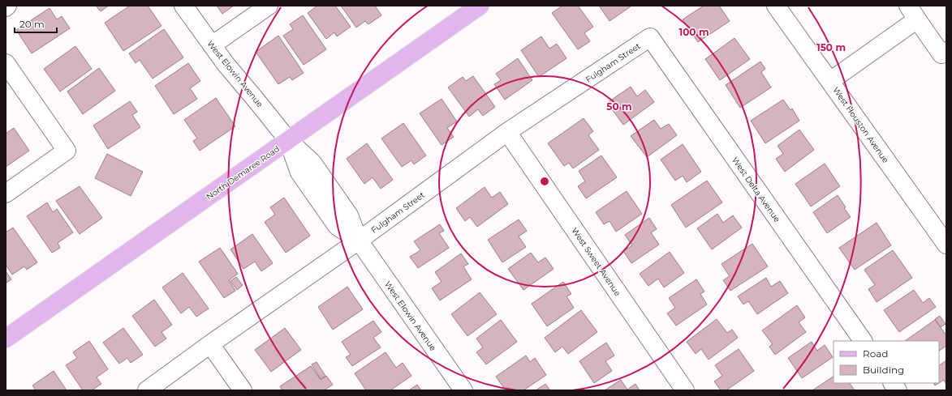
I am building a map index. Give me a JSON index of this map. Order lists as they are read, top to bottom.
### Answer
{
  "streets": {
    "main road": ["North Demaree Road"],
    "street": [
      "Fulgham Street",
      "West Elowin Avenue",
      "West Houston Avenue",
      "West Delta Avenue",
      "West Sweet Avenue"
    ]
  },
  "crossings": [
    ["Fulgham Street", "West Elowin Avenue"],
    ["Fulgham Street", "West Delta Avenue"],
    ["Fulgham Street", "West Sweet Avenue"],
    ["West Elowin Avenue", "North Demaree Road"]
  ],
  "legend": ["Road", "Building"],
  "scale_bar": "20 m",
  "rings": ["100 m", "150 m", "50 m"]
}
